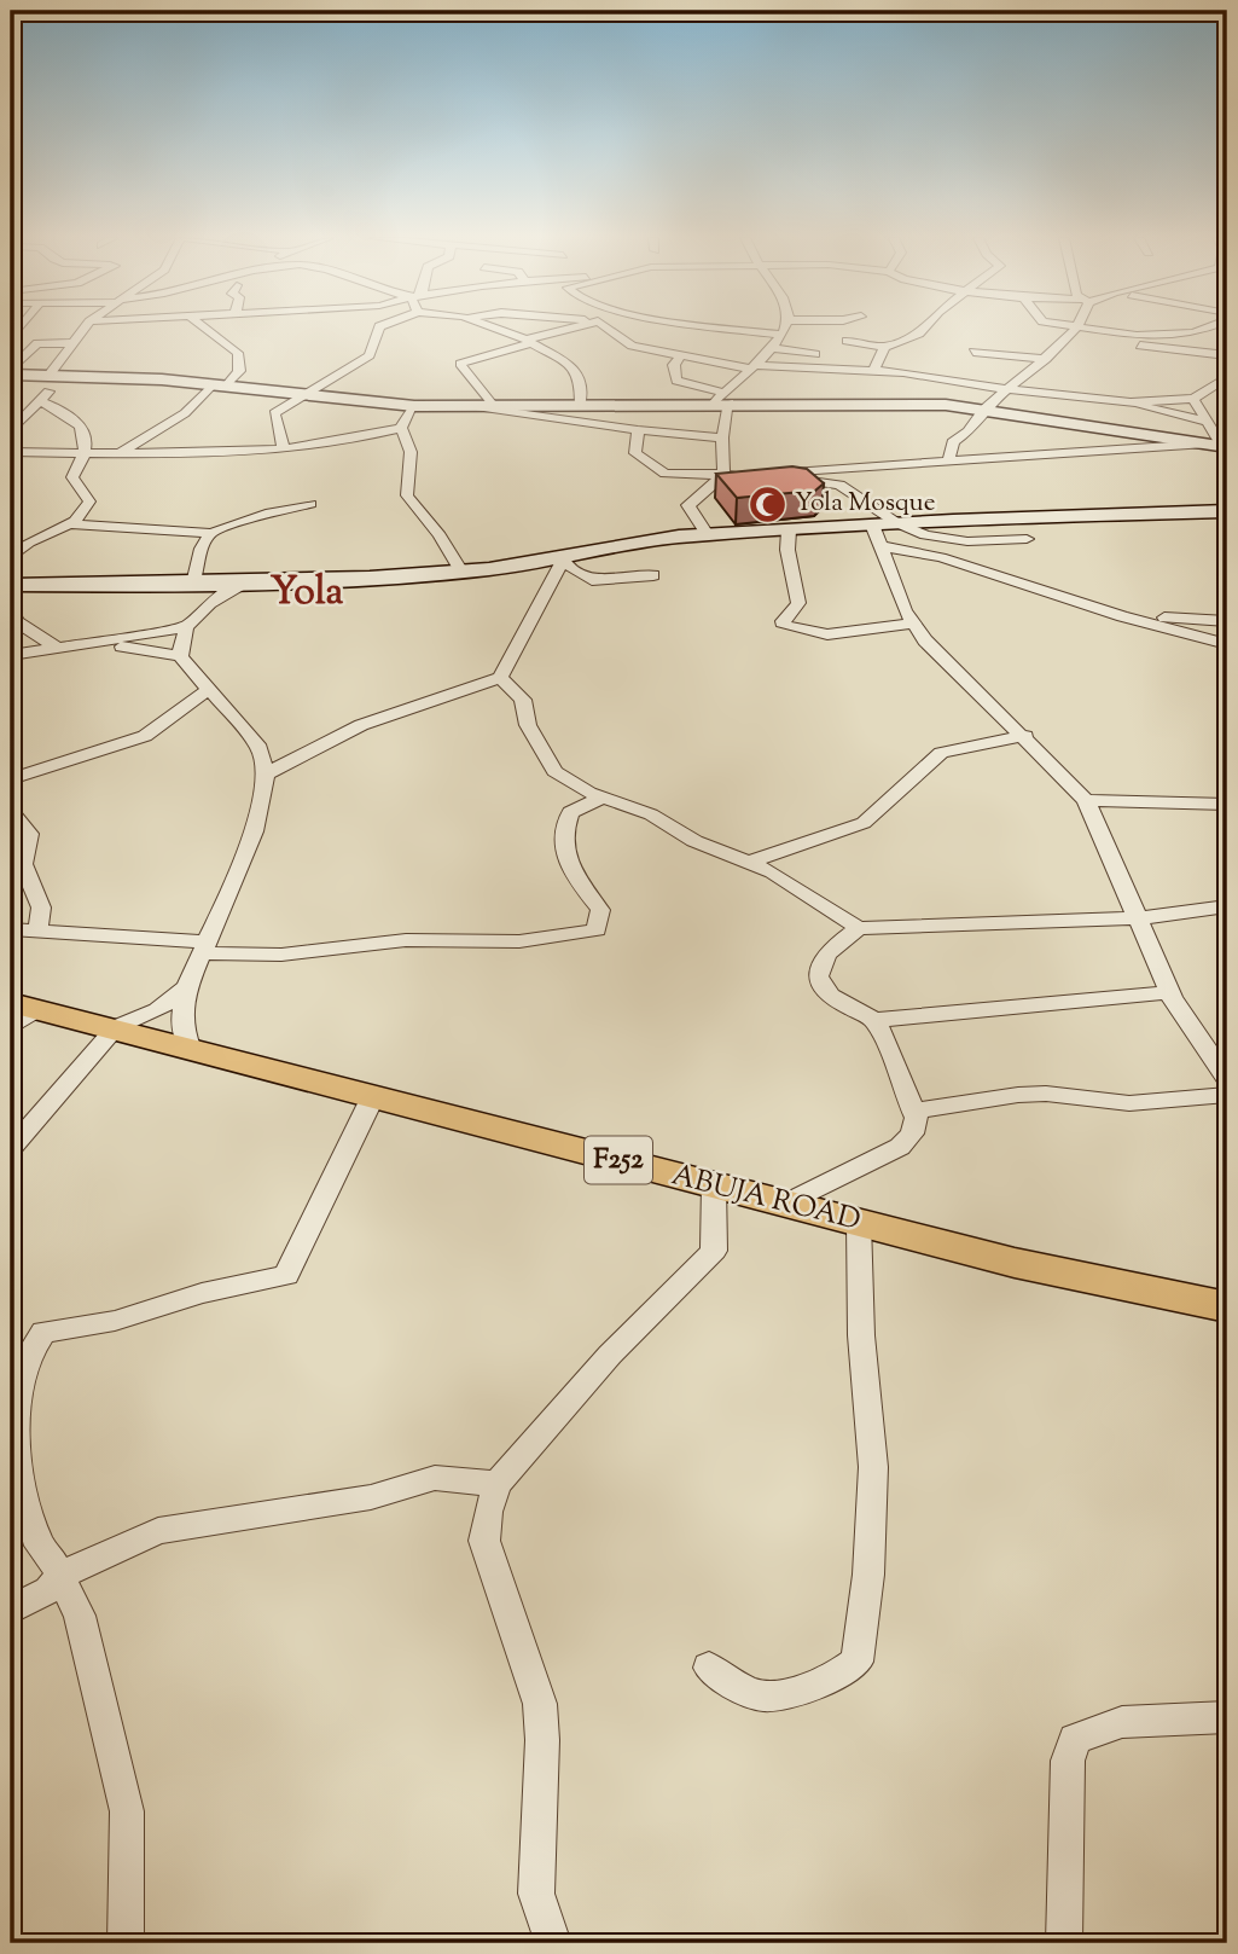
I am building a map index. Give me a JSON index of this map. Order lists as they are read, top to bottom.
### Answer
{
  "streets": {
    "main road": ["F252", "ABUJA ROAD"]
  },
  "districts": ["Yola"],
  "places": {
    "mosque": ["Yola Mosque"]
  }
}
